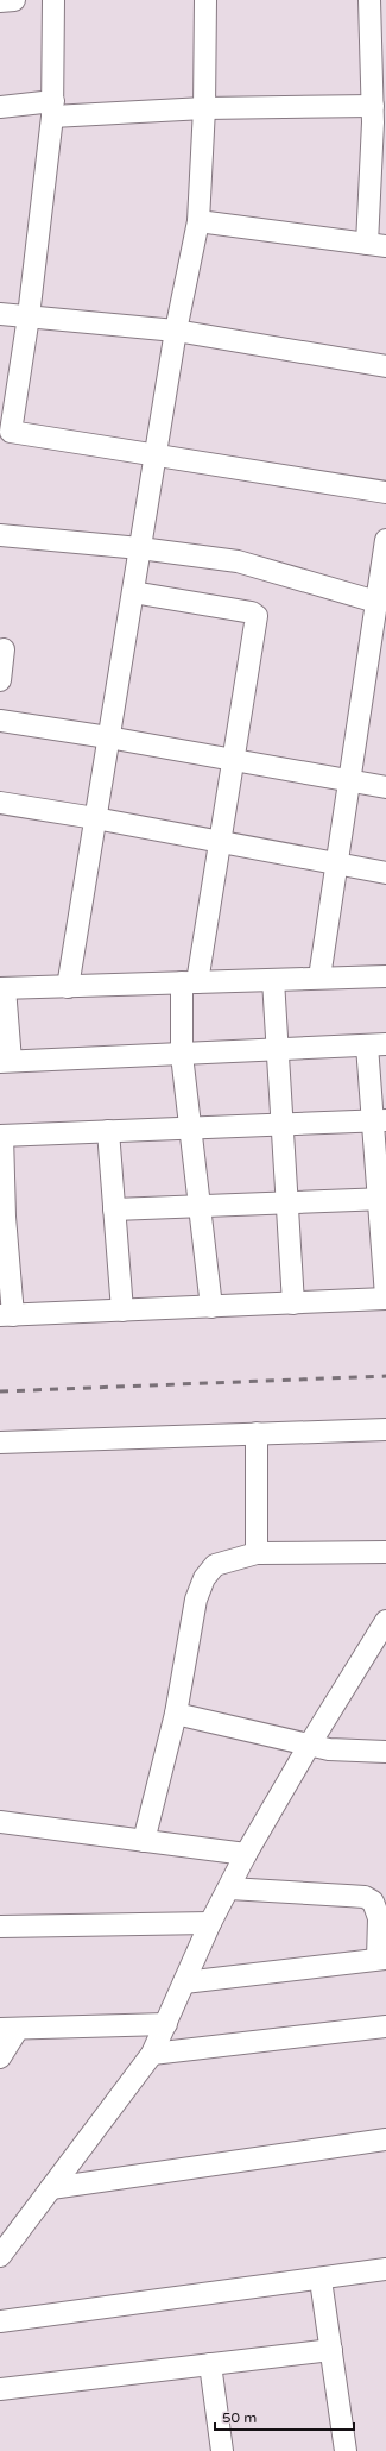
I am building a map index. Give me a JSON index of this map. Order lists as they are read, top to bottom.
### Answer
{
  "scale_bar": "50 m"
}
